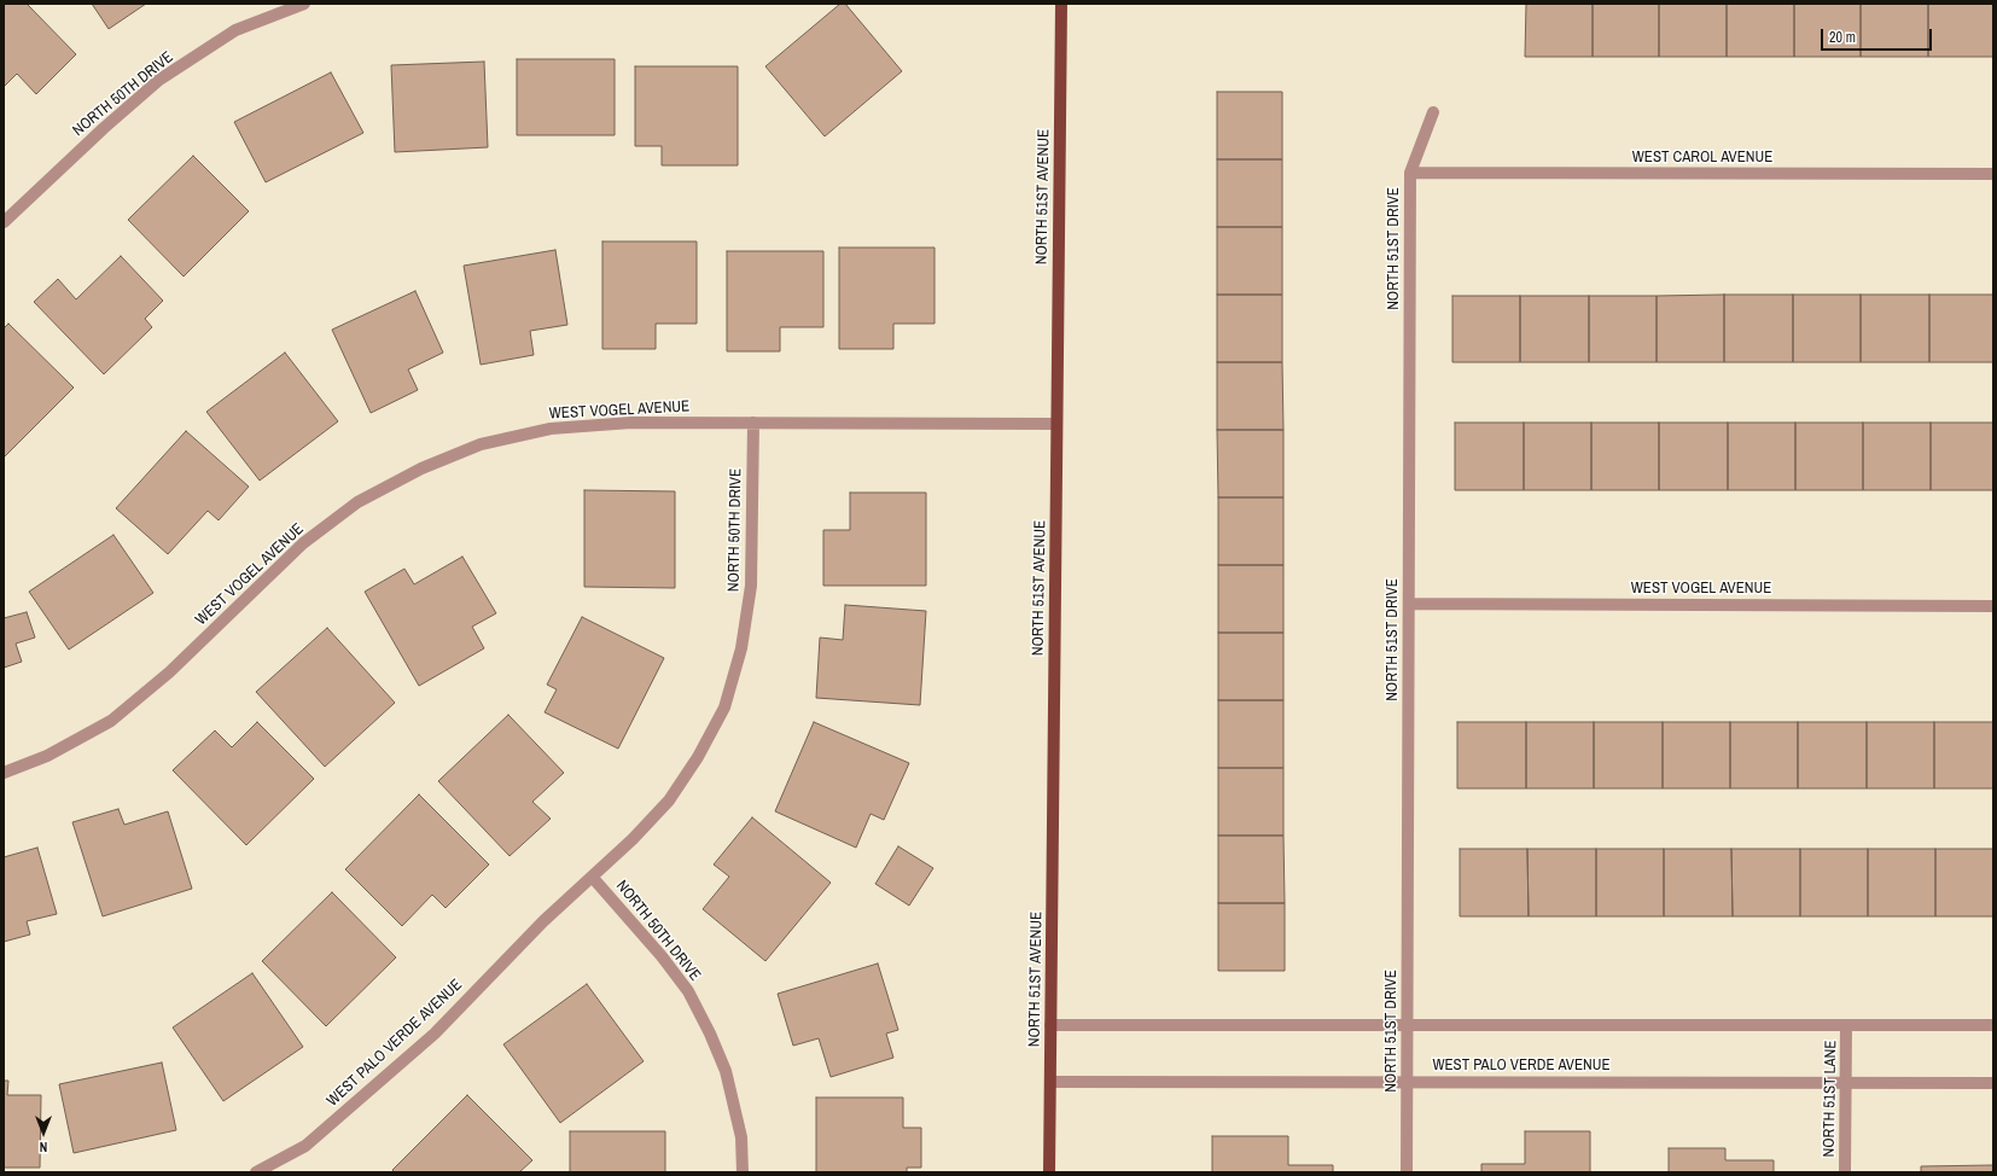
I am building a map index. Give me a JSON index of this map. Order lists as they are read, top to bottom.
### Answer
{
  "streets": {
    "main road": ["NORTH 51ST AVENUE"],
    "street": [
      "NORTH 50TH DRIVE",
      "WEST CAROL AVENUE",
      "NORTH 51ST DRIVE",
      "WEST VOGEL AVENUE",
      "WEST PALO VERDE AVENUE",
      "NORTH 51ST LANE"
    ]
  },
  "crossings": [
    ["NORTH 50TH DRIVE", "WEST VOGEL AVENUE"],
    ["NORTH 50TH DRIVE", "WEST PALO VERDE AVENUE"],
    ["WEST CAROL AVENUE", "NORTH 51ST DRIVE"],
    ["NORTH 51ST AVENUE", "WEST VOGEL AVENUE"],
    ["NORTH 51ST AVENUE", "WEST PALO VERDE AVENUE"],
    ["NORTH 51ST DRIVE", "WEST VOGEL AVENUE"],
    ["NORTH 51ST DRIVE", "WEST PALO VERDE AVENUE"],
    ["WEST PALO VERDE AVENUE", "NORTH 51ST LANE"]
  ],
  "scale_bar": "20 m",
  "north": "bottom"
}
